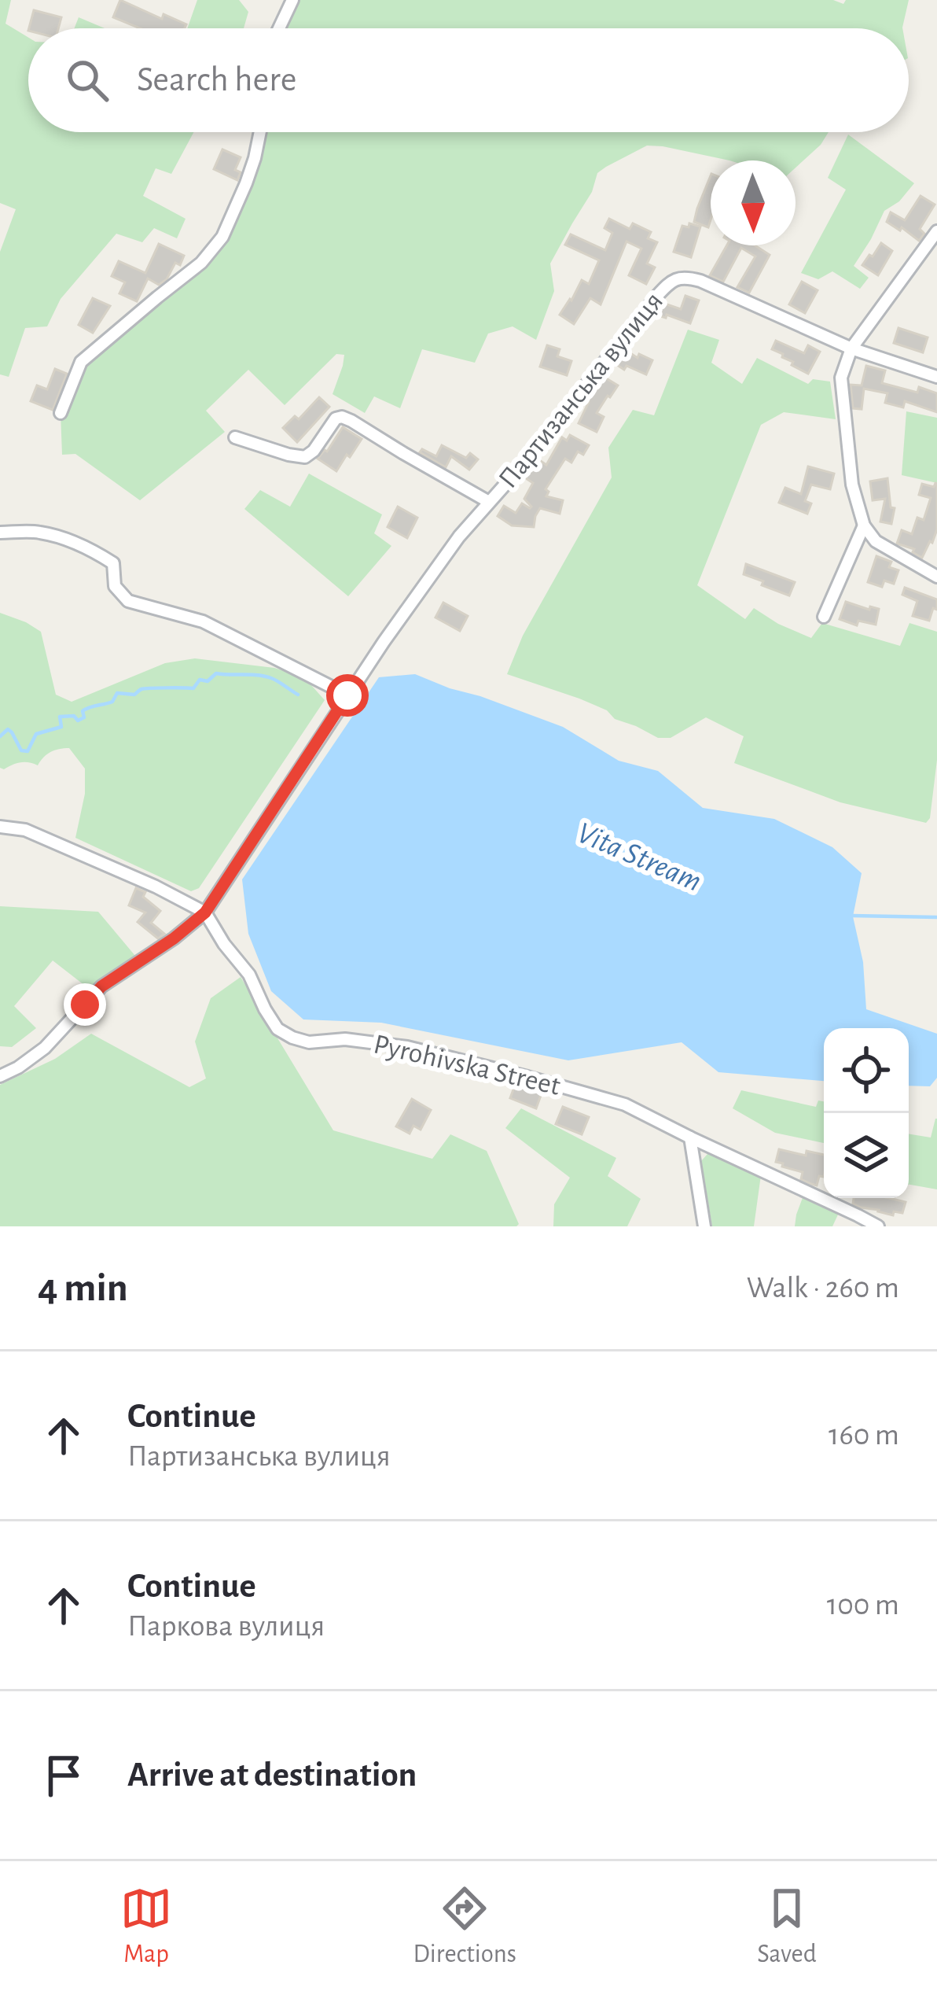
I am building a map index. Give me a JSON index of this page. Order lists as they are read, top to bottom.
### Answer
{
  "streets": {
    "street": ["Партизанська вулиця", "Pyrohivska Street"]
  },
  "crossings": [
    ["Партизанська вулиця", "Pyrohivska Street"]
  ],
  "water": ["Vita Stream"],
  "north": "bottom",
  "page": {
    "search": "Search here",
    "heading": ["4 min", "Walk · 260 m"],
    "list": [
      ["Continue", "Партизанська вулиця", "160 m"],
      ["Continue", "Паркова вулиця", "100 m"],
      "Arrive at destination"
    ],
    "nav": ["Map", "Directions", "Saved"]
  }
}
